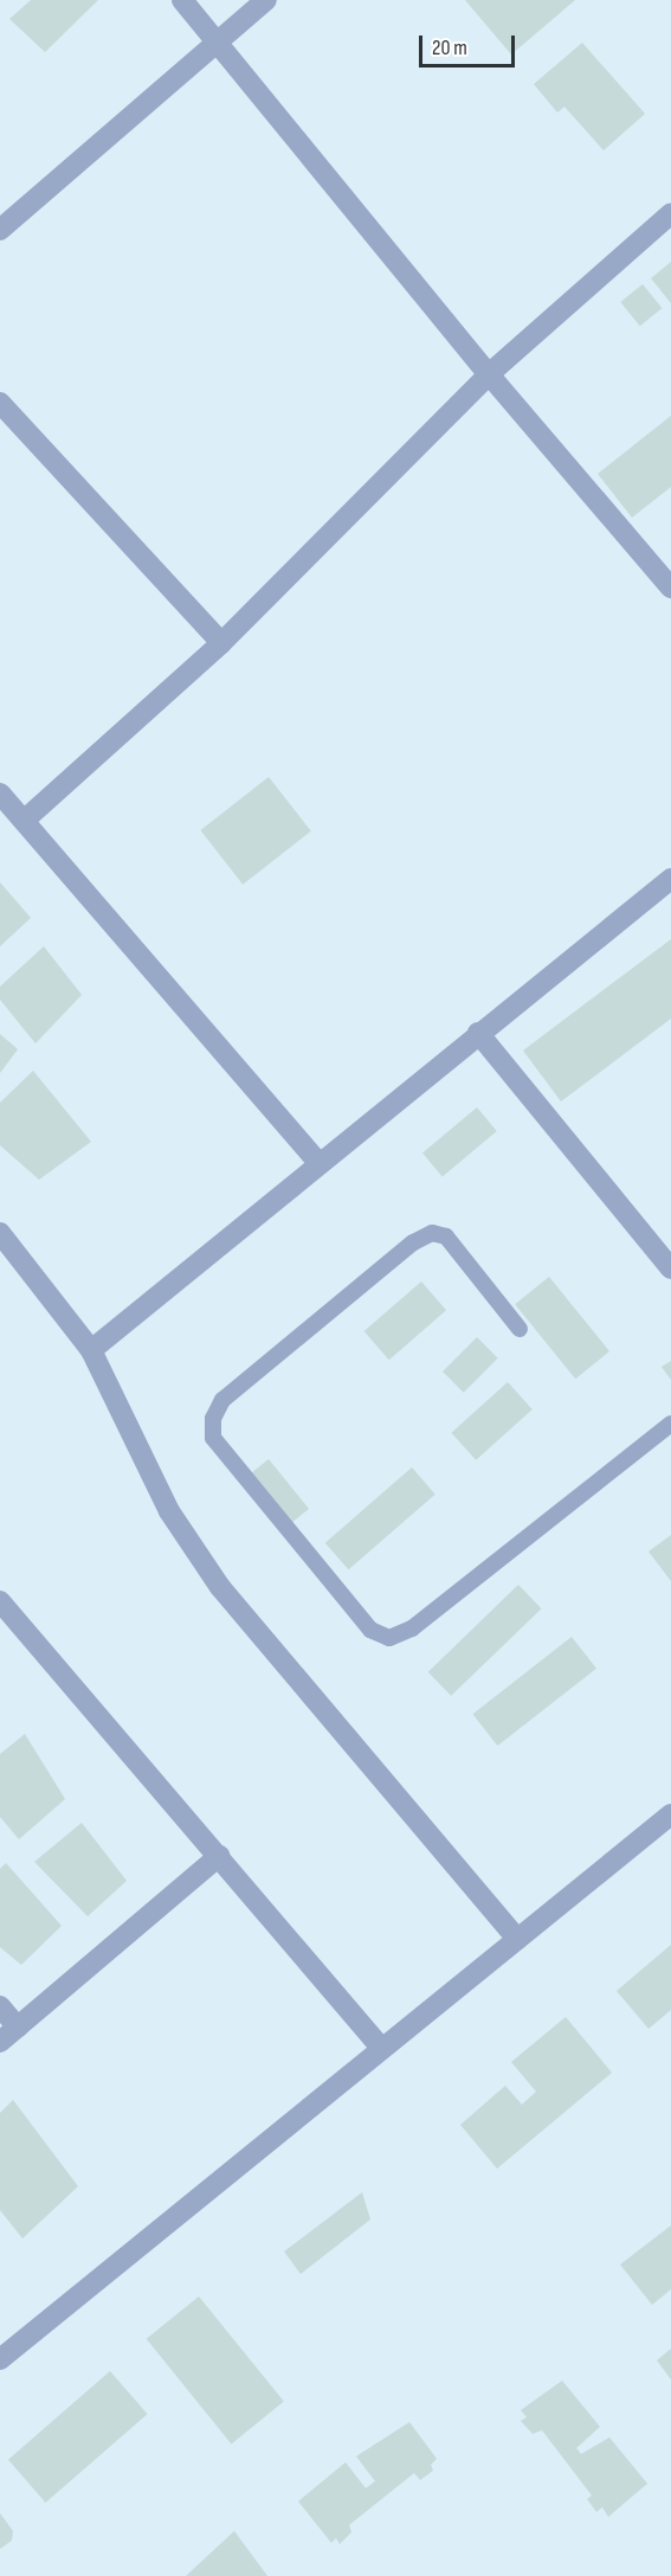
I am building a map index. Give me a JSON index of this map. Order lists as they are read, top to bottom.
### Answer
{
  "scale_bar": "20 m"
}
